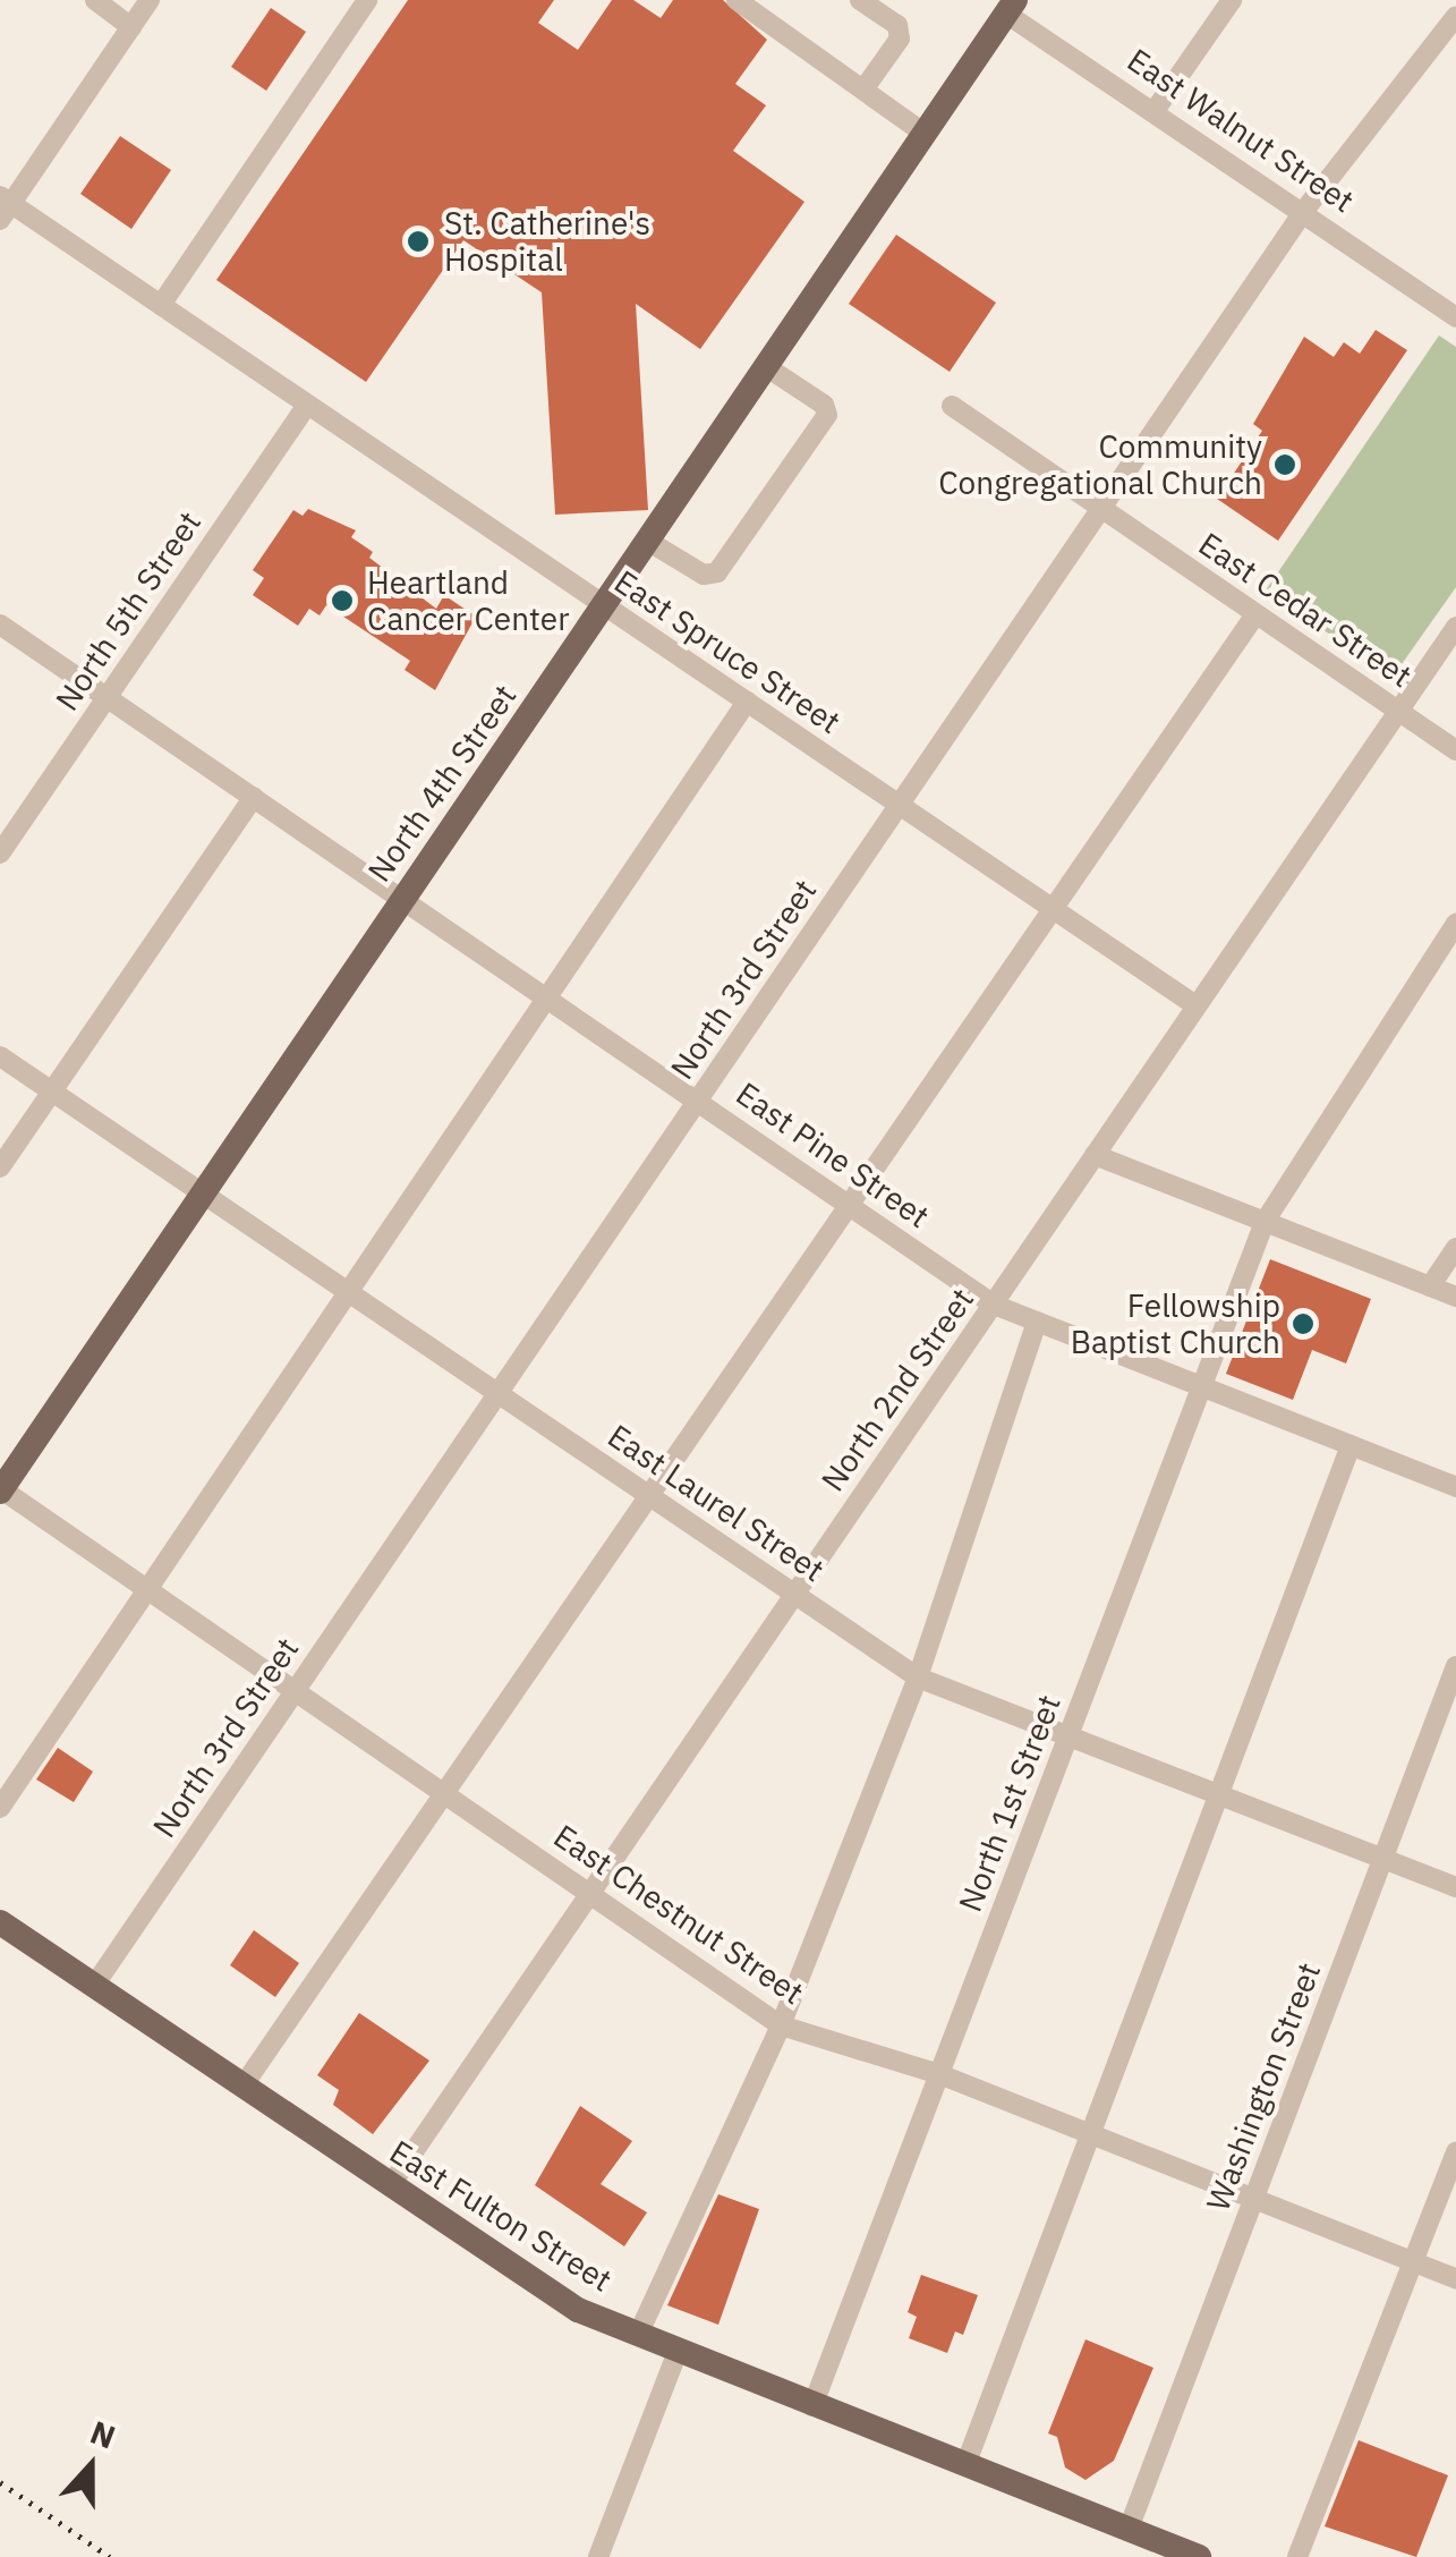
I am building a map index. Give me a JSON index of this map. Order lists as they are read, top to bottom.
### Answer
{
  "streets": {
    "main road": ["North 4th Street", "East Fulton Street"],
    "street": [
      "East Walnut Street",
      "East Cedar Street",
      "North 5th Street",
      "East Spruce Street",
      "North 3rd Street",
      "East Pine Street",
      "North 2nd Street",
      "East Laurel Street",
      "North 1st Street",
      "East Chestnut Street",
      "Washington Street"
    ]
  },
  "crossings": [
    ["East Walnut Street", "North 4th Street"],
    ["East Walnut Street", "North 3rd Street"],
    ["East Cedar Street", "North 3rd Street"],
    ["East Cedar Street", "North 2nd Street"],
    ["North 5th Street", "East Spruce Street"],
    ["North 5th Street", "East Pine Street"],
    ["East Spruce Street", "North 4th Street"],
    ["East Spruce Street", "North 3rd Street"],
    ["East Spruce Street", "North 2nd Street"],
    ["North 4th Street", "East Pine Street"],
    ["North 4th Street", "East Laurel Street"],
    ["North 4th Street", "East Chestnut Street"],
    ["North 3rd Street", "East Pine Street"],
    ["North 3rd Street", "East Laurel Street"],
    ["North 3rd Street", "East Chestnut Street"],
    ["North 3rd Street", "East Fulton Street"],
    ["East Pine Street", "North 2nd Street"],
    ["East Pine Street", "North 1st Street"],
    ["North 2nd Street", "East Laurel Street"],
    ["North 2nd Street", "East Chestnut Street"],
    ["North 2nd Street", "East Fulton Street"],
    ["East Laurel Street", "North 1st Street"],
    ["East Laurel Street", "Washington Street"],
    ["North 1st Street", "East Chestnut Street"],
    ["North 1st Street", "East Fulton Street"],
    ["East Chestnut Street", "Washington Street"],
    ["Washington Street", "East Fulton Street"]
  ],
  "places": [
    "St. Catherine's Hospital",
    "Community Congregational Church",
    "Heartland Cancer Center",
    "Fellowship Baptist Church"
  ],
  "north": "top"
}
